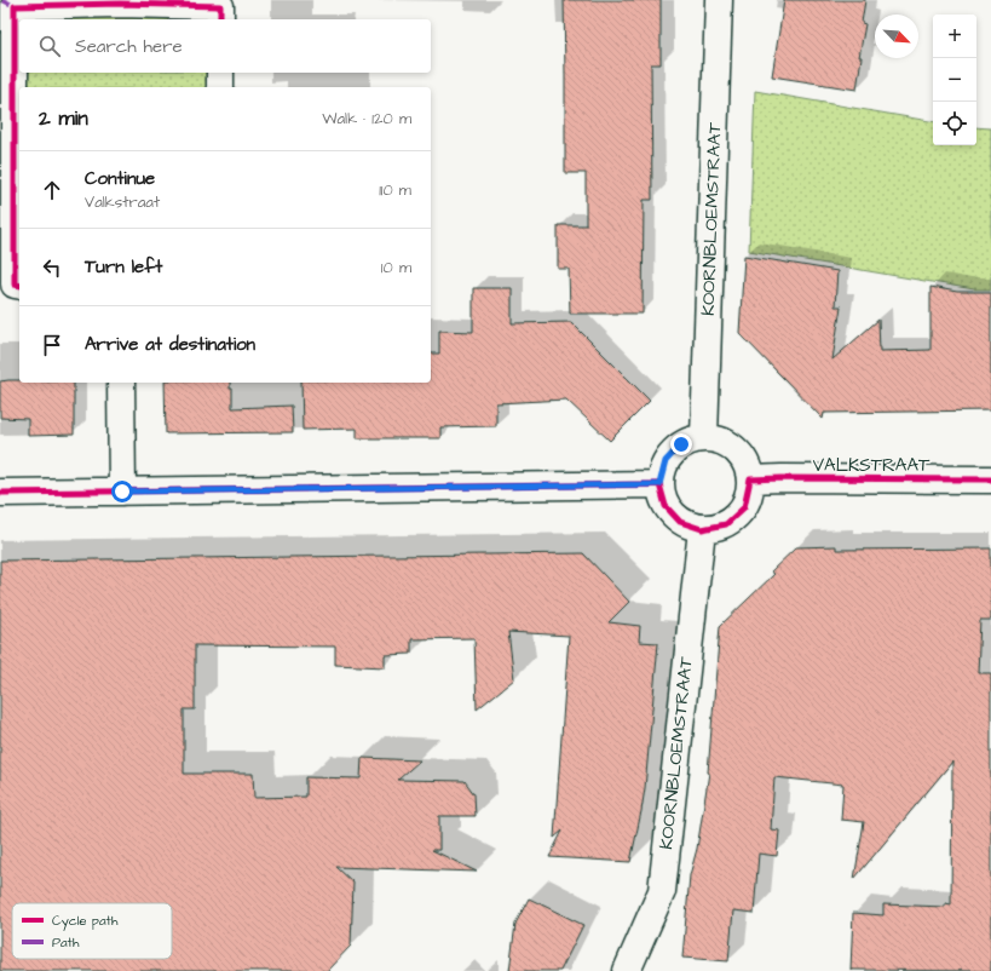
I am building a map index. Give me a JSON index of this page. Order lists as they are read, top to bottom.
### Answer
{
  "streets": {
    "street": ["KOORNBLOEMSTRAAT", "VALKSTRAAT"]
  },
  "crossings": [
    ["KOORNBLOEMSTRAAT", "VALKSTRAAT"]
  ],
  "legend": ["Cycle path", "Path"],
  "north": "bottom right",
  "page": {
    "map_buttons": ["+", "−"],
    "search": "Search here",
    "heading": ["2 min", "Walk · 120 m"],
    "list": [
      ["Continue", "Valkstraat", "110 m"],
      ["Turn left", "10 m"],
      "Arrive at destination"
    ]
  }
}
